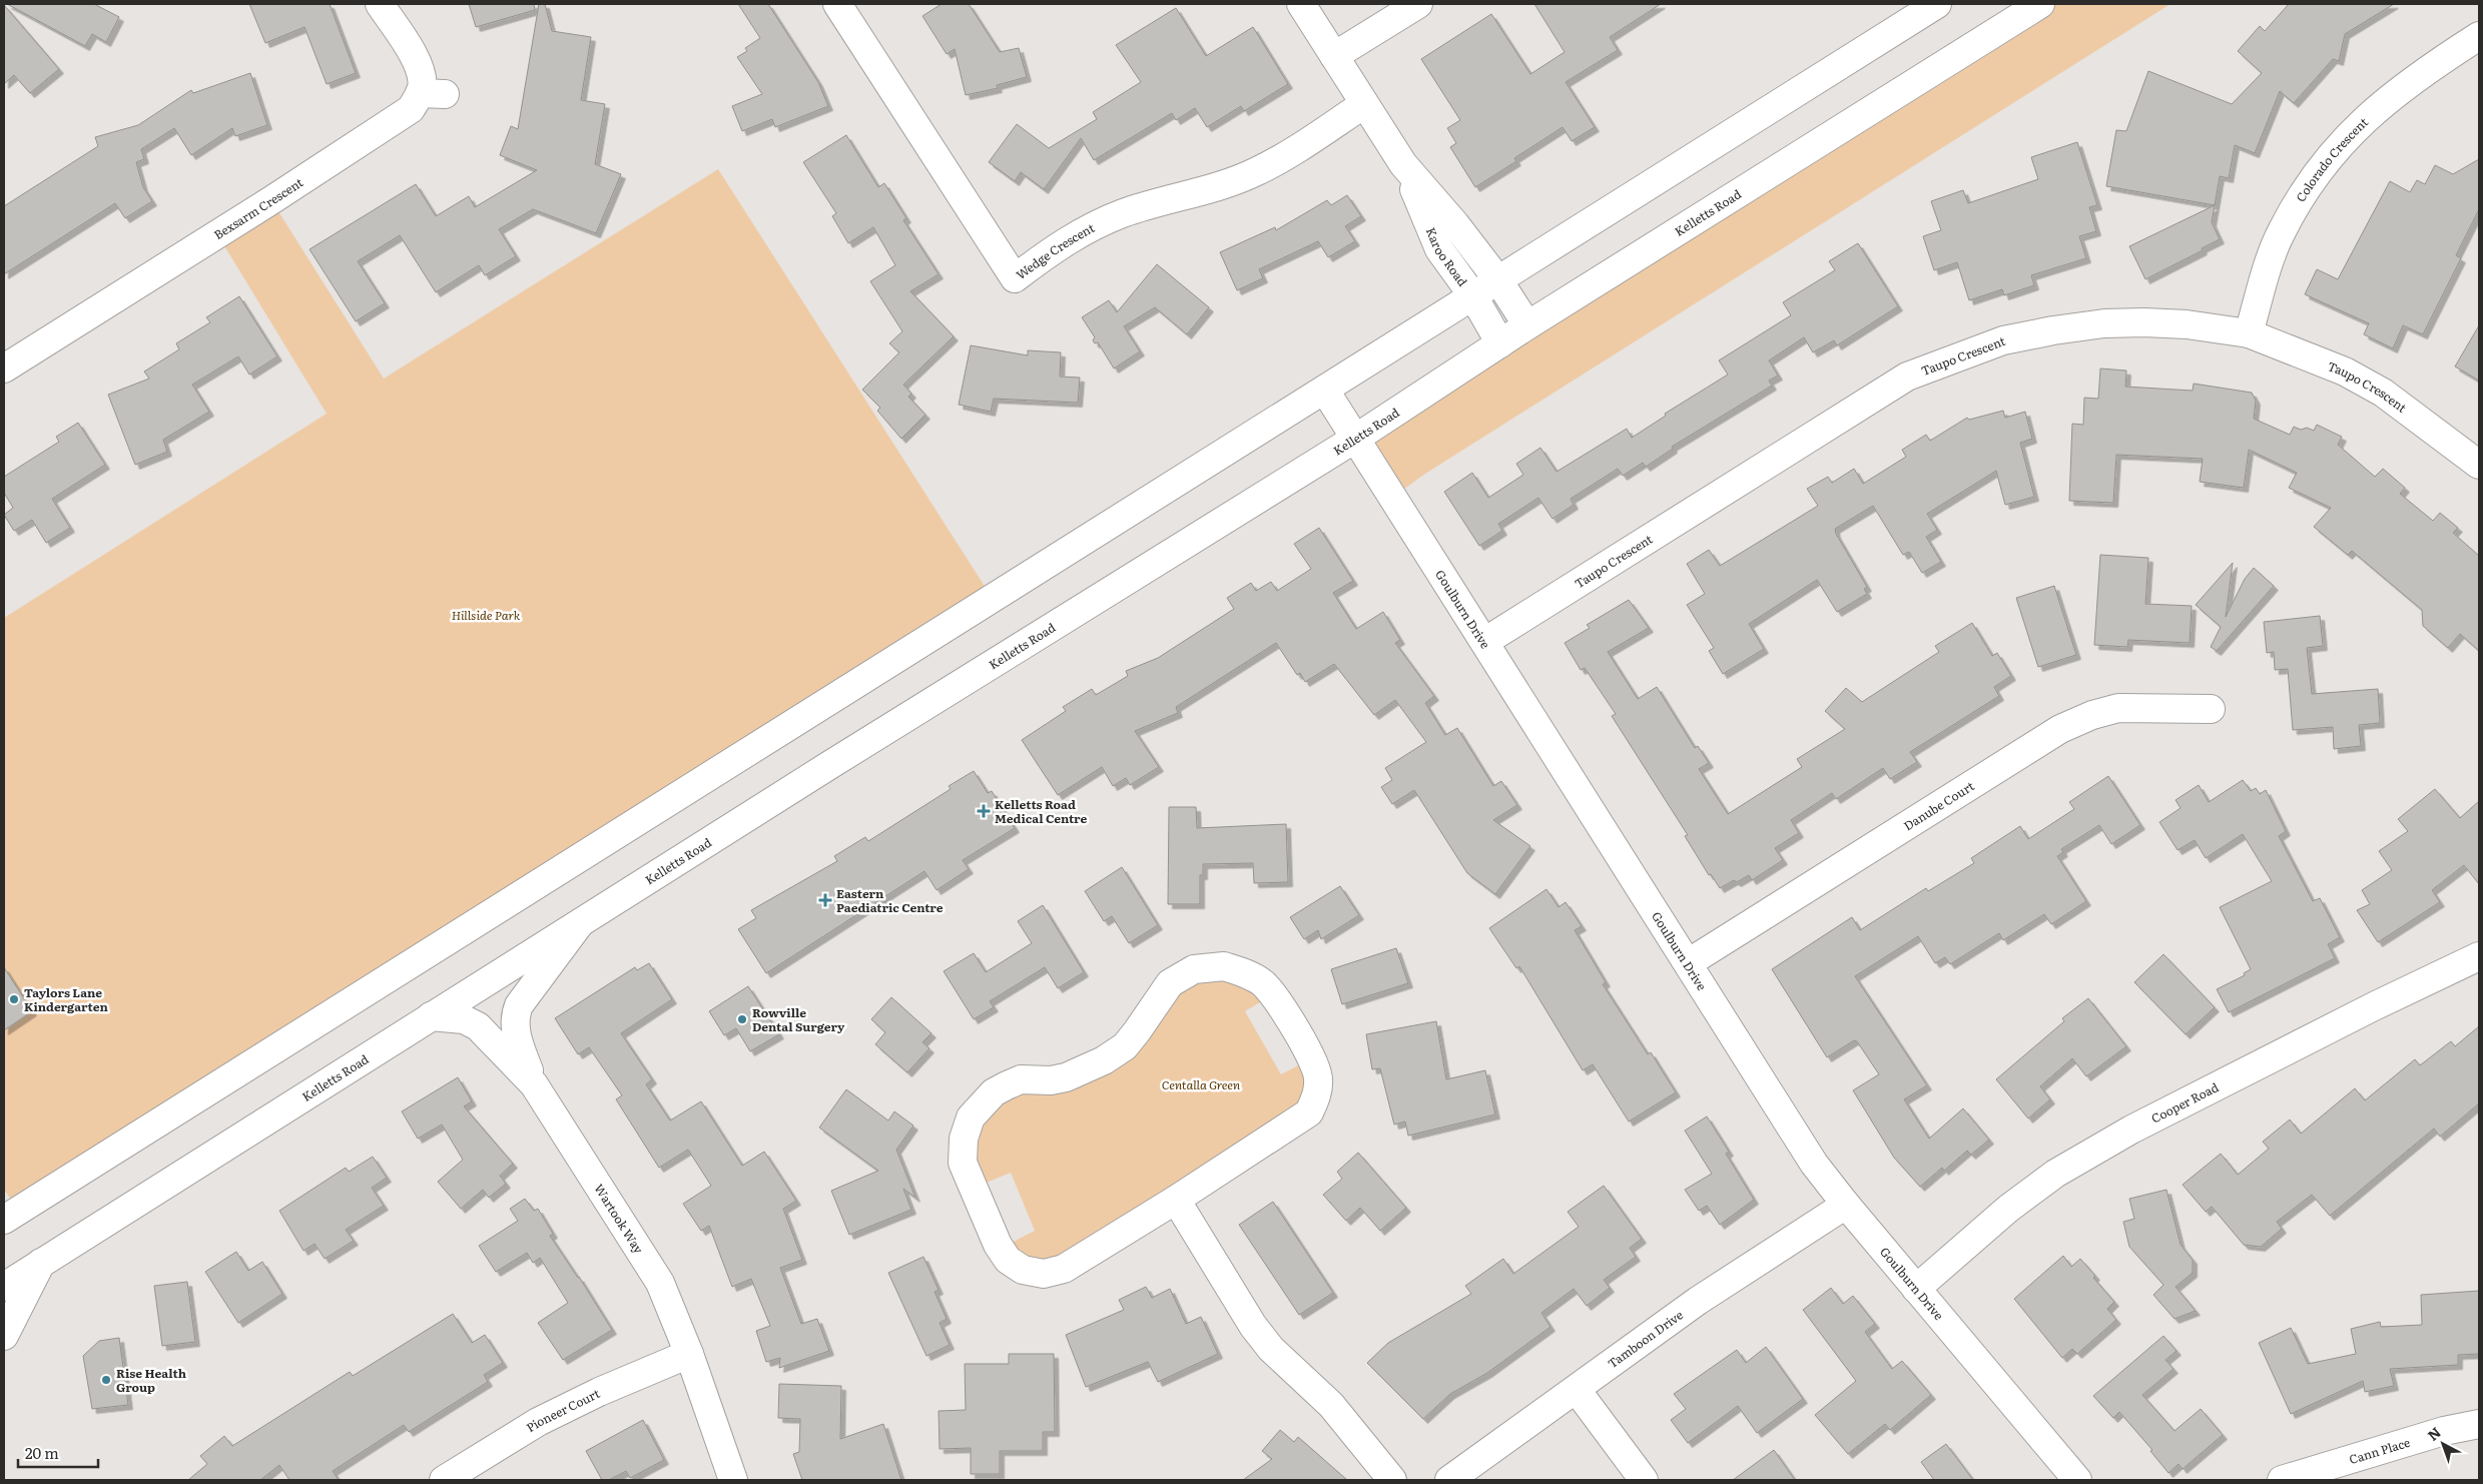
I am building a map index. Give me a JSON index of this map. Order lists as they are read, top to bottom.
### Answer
{
  "streets": {
    "street": [
      "Colorado Crescent",
      "Bexsarm Crescent",
      "Kelletts Road",
      "Wedge Crescent",
      "Karoo Road",
      "Taupo Crescent",
      "Goulburn Drive",
      "Danube Court",
      "Cooper Road",
      "Wartook Way",
      "Tamboon Drive",
      "Pioneer Court",
      "Cann Place"
    ]
  },
  "crossings": [
    ["Colorado Crescent", "Taupo Crescent"],
    ["Kelletts Road", "Karoo Road"],
    ["Kelletts Road", "Goulburn Drive"],
    ["Kelletts Road", "Wartook Way"],
    ["Wedge Crescent", "Karoo Road"],
    ["Taupo Crescent", "Goulburn Drive"],
    ["Goulburn Drive", "Danube Court"],
    ["Goulburn Drive", "Cooper Road"],
    ["Goulburn Drive", "Tamboon Drive"],
    ["Wartook Way", "Pioneer Court"]
  ],
  "parks": ["Hillside Park", "Centalla Green"],
  "places": {
    "health": ["Kelletts Road Medical Centre", "Eastern Paediatric Centre"],
    "other": ["Taylors Lane Kindergarten", "Rowville Dental Surgery", "Rise Health Group"]
  },
  "scale_bar": "20 m",
  "north": "top left"
}
